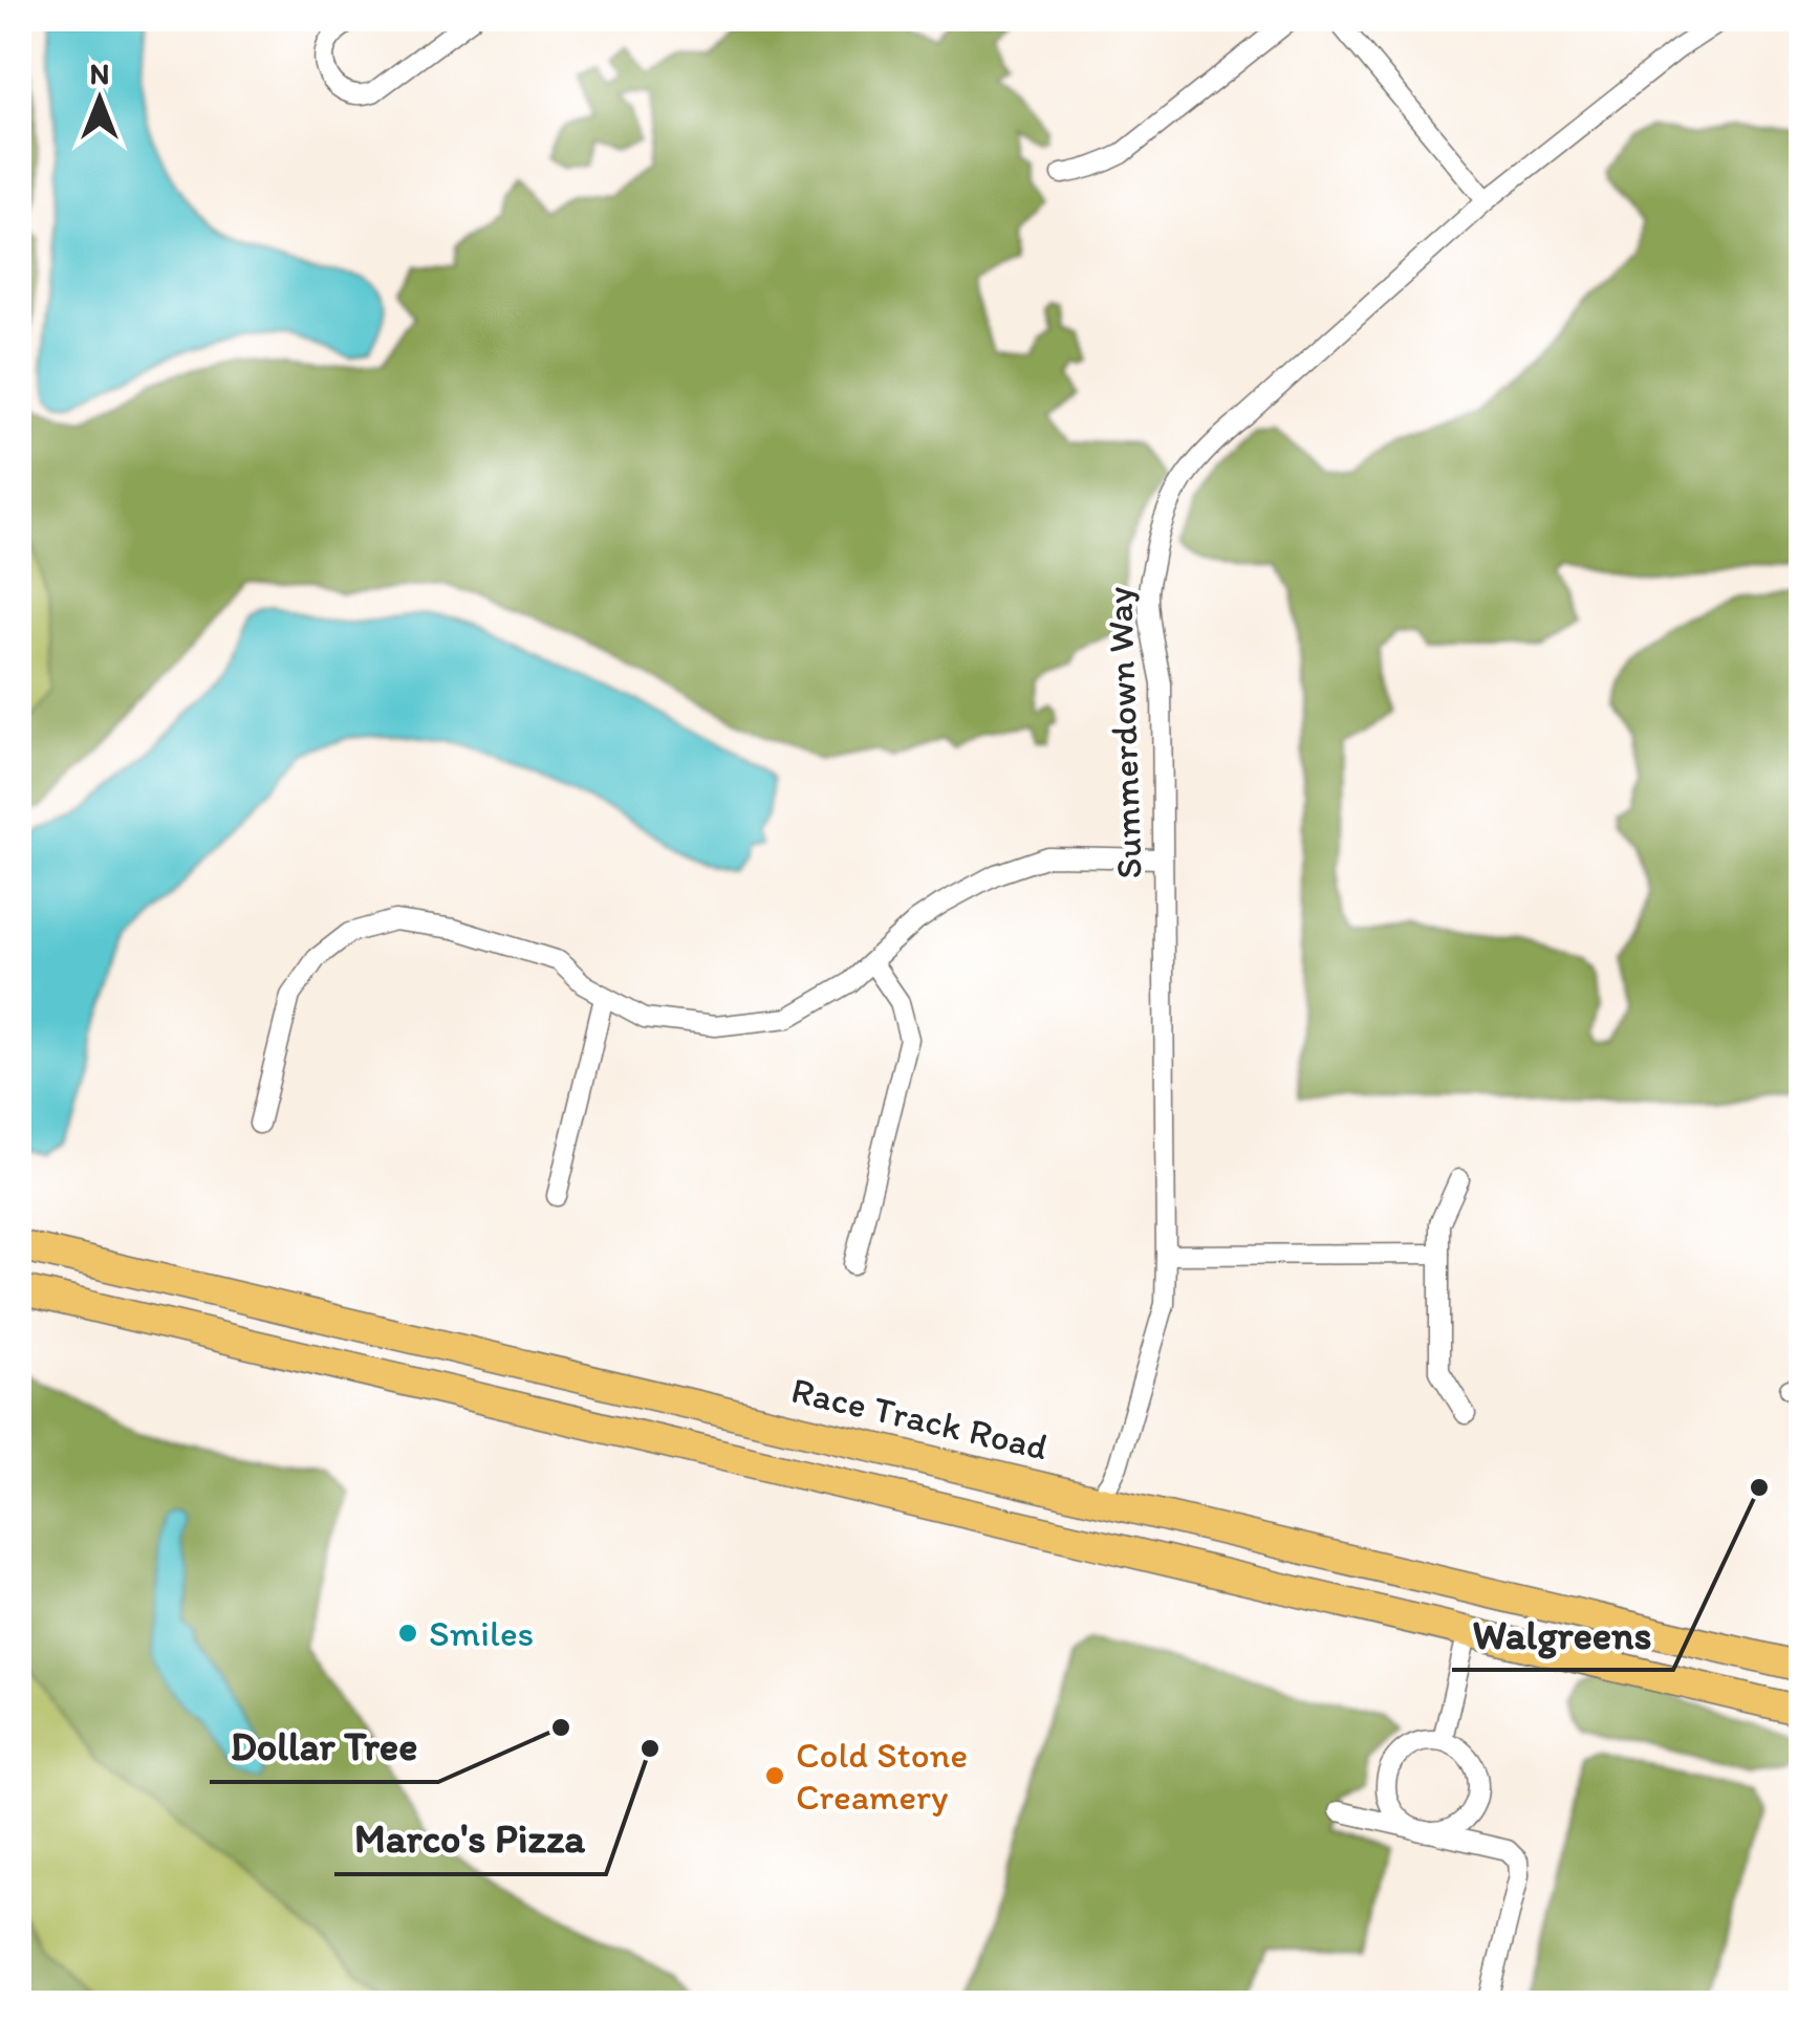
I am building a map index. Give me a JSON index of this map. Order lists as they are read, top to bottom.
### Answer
{
  "streets": {
    "main road": ["Race Track Road"],
    "street": ["Summerdown Way"]
  },
  "crossings": [
    ["Summerdown Way", "Race Track Road"]
  ],
  "places": [
    "Walgreens",
    "Smiles",
    "Dollar Tree",
    "Marco's Pizza",
    "Cold Stone Creamery"
  ],
  "north": "top"
}
